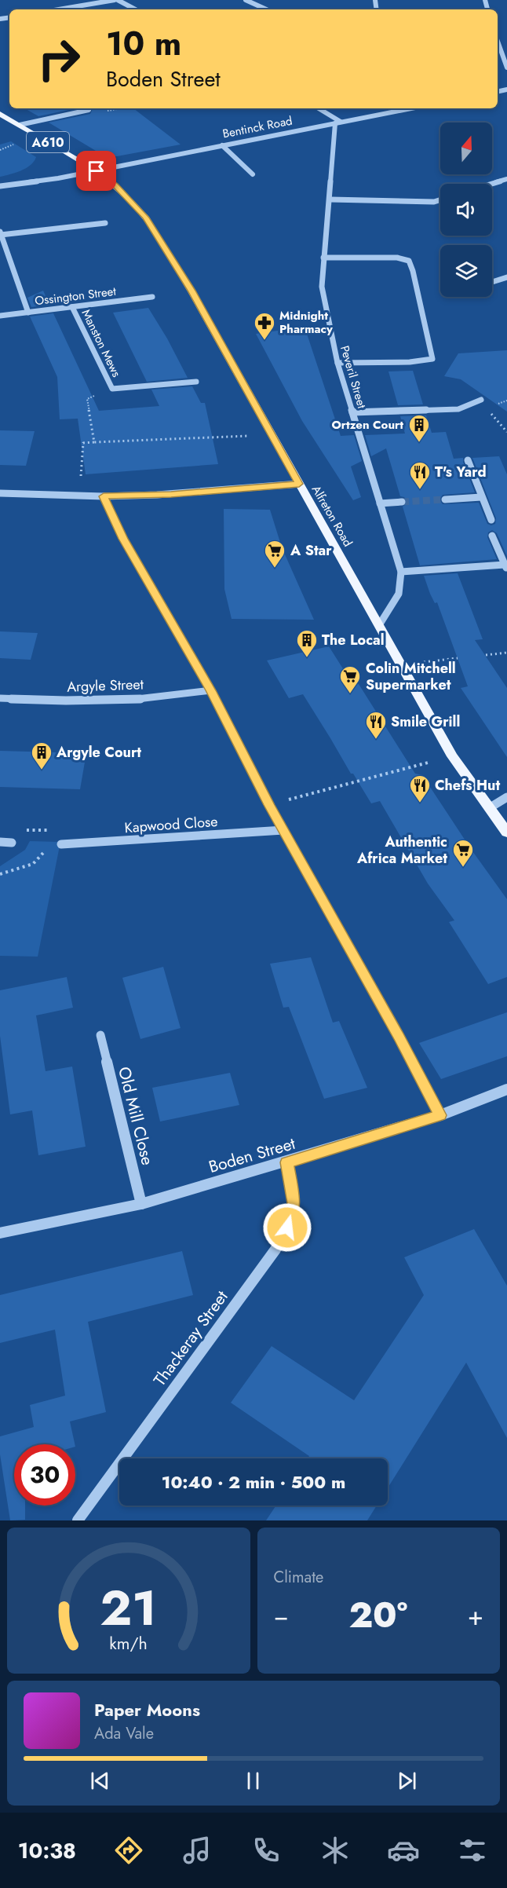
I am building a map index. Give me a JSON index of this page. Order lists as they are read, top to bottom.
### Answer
{
  "streets": {
    "main road": ["A610", "Alfreton Road"],
    "street": [
      "Bentinck Road",
      "Ossington Street",
      "Manston Mews",
      "Peveril Street",
      "Argyle Street",
      "Kapwood Close",
      "Old Mill Close",
      "Boden Street",
      "Thackeray Street"
    ]
  },
  "crossings": [
    ["Bentinck Road", "Peveril Street"],
    ["Bentinck Road", "Alfreton Road"],
    ["Ossington Street", "Manston Mews"],
    ["Peveril Street", "Alfreton Road"],
    ["Old Mill Close", "Boden Street"],
    ["Boden Street", "Thackeray Street"]
  ],
  "places": {
    "pharmacy": ["Midnight Pharmacy"],
    "building": ["Ortzen Court", "The Local", "Argyle Court"],
    "restaurant": ["T's Yard", "Smile Grill", "Chefs Hut"],
    "supermarket": ["A Star", "Colin Mitchell Supermarket", "Authentic Africa Market"]
  },
  "north": "top",
  "page": {
    "turn": ["10 m", "Boden Street"],
    "limit": "30",
    "trip": "10:40 · 2 min · 500 m",
    "tile": "Climate",
    "heat": ["−", "20°", "+"],
    "song": ["Paper Moons", "Ada Vale"],
    "tabs": "10:38",
    "gauge": ["21", "km/h"]
  }
}
